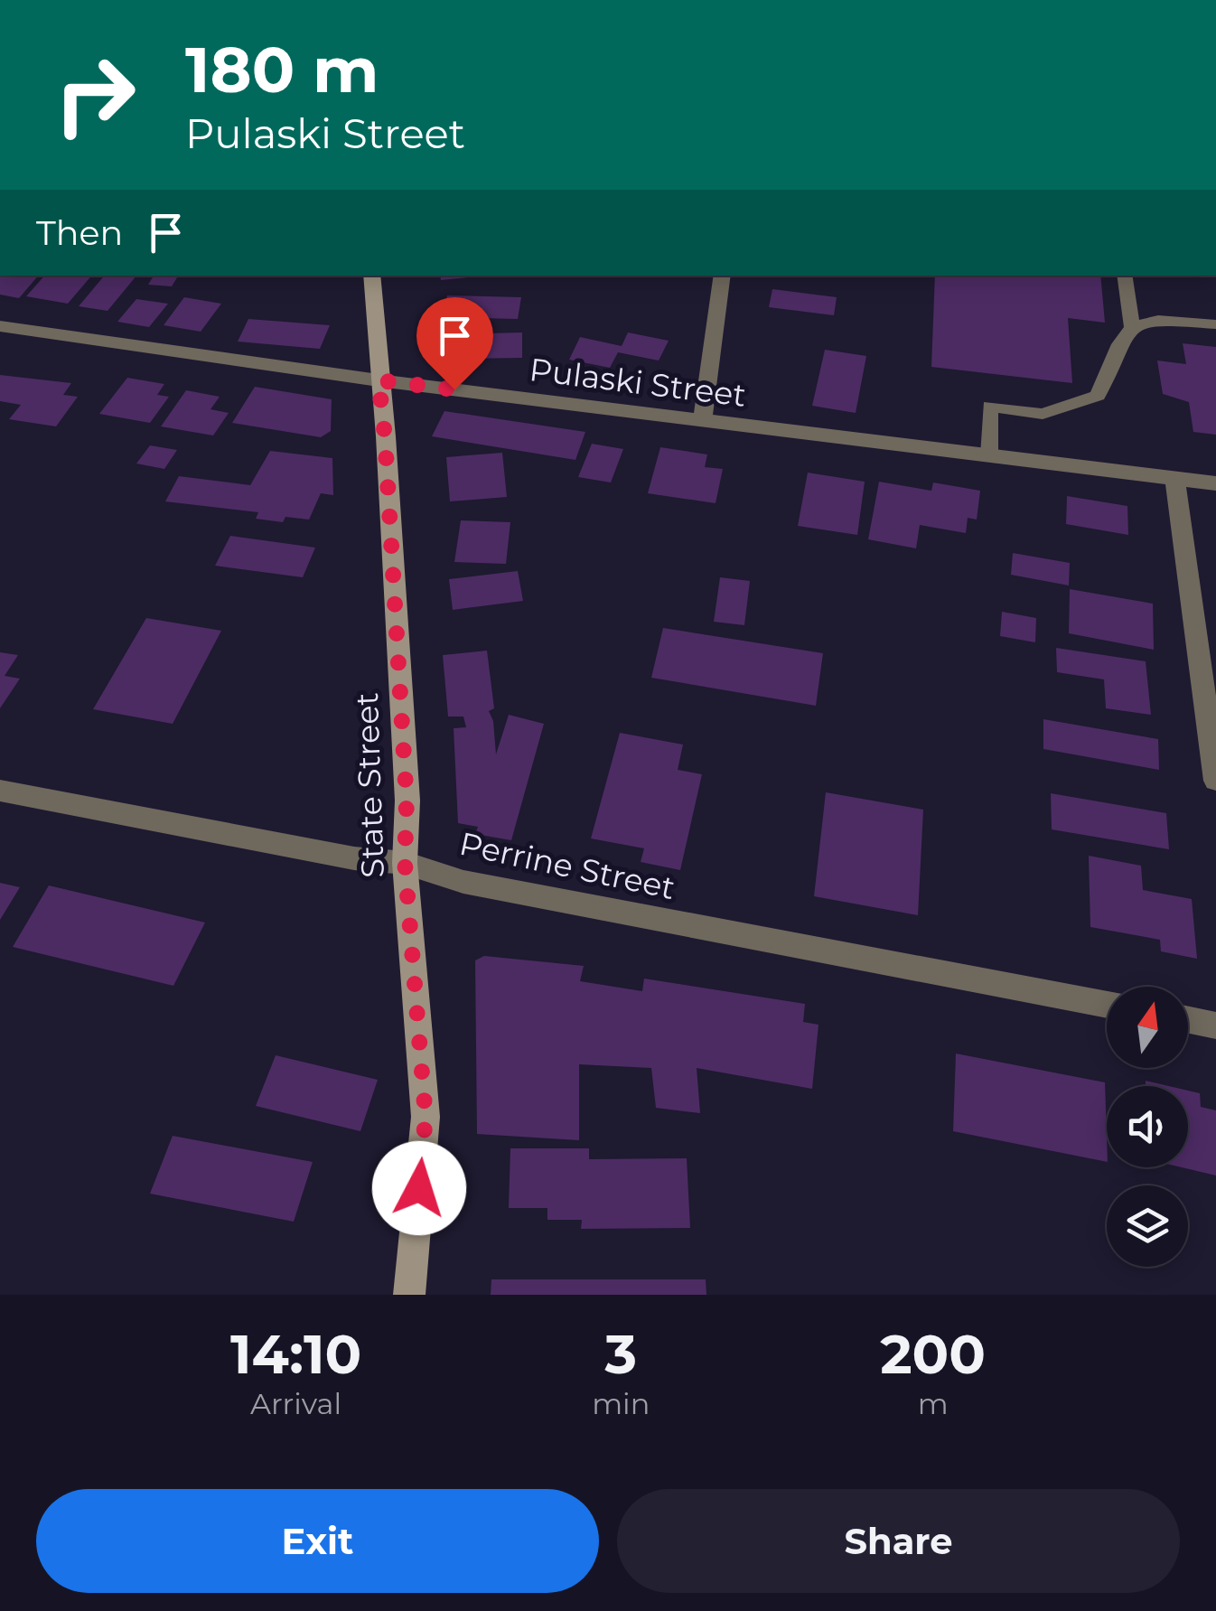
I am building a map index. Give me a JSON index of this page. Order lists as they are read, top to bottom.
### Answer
{
  "streets": {
    "main road": ["State Street"],
    "street": ["Pulaski Street", "Perrine Street"]
  },
  "crossings": [
    ["Pulaski Street", "State Street"],
    ["State Street", "Perrine Street"]
  ],
  "north": "top",
  "page": {
    "turn": ["180 m", "Pulaski Street"],
    "then": "Then",
    "eta": [
      "14:10",
      "Arrival",
      "3",
      "min",
      "200",
      "m"
    ],
    "buttons": ["Exit", "Share"]
  }
}
